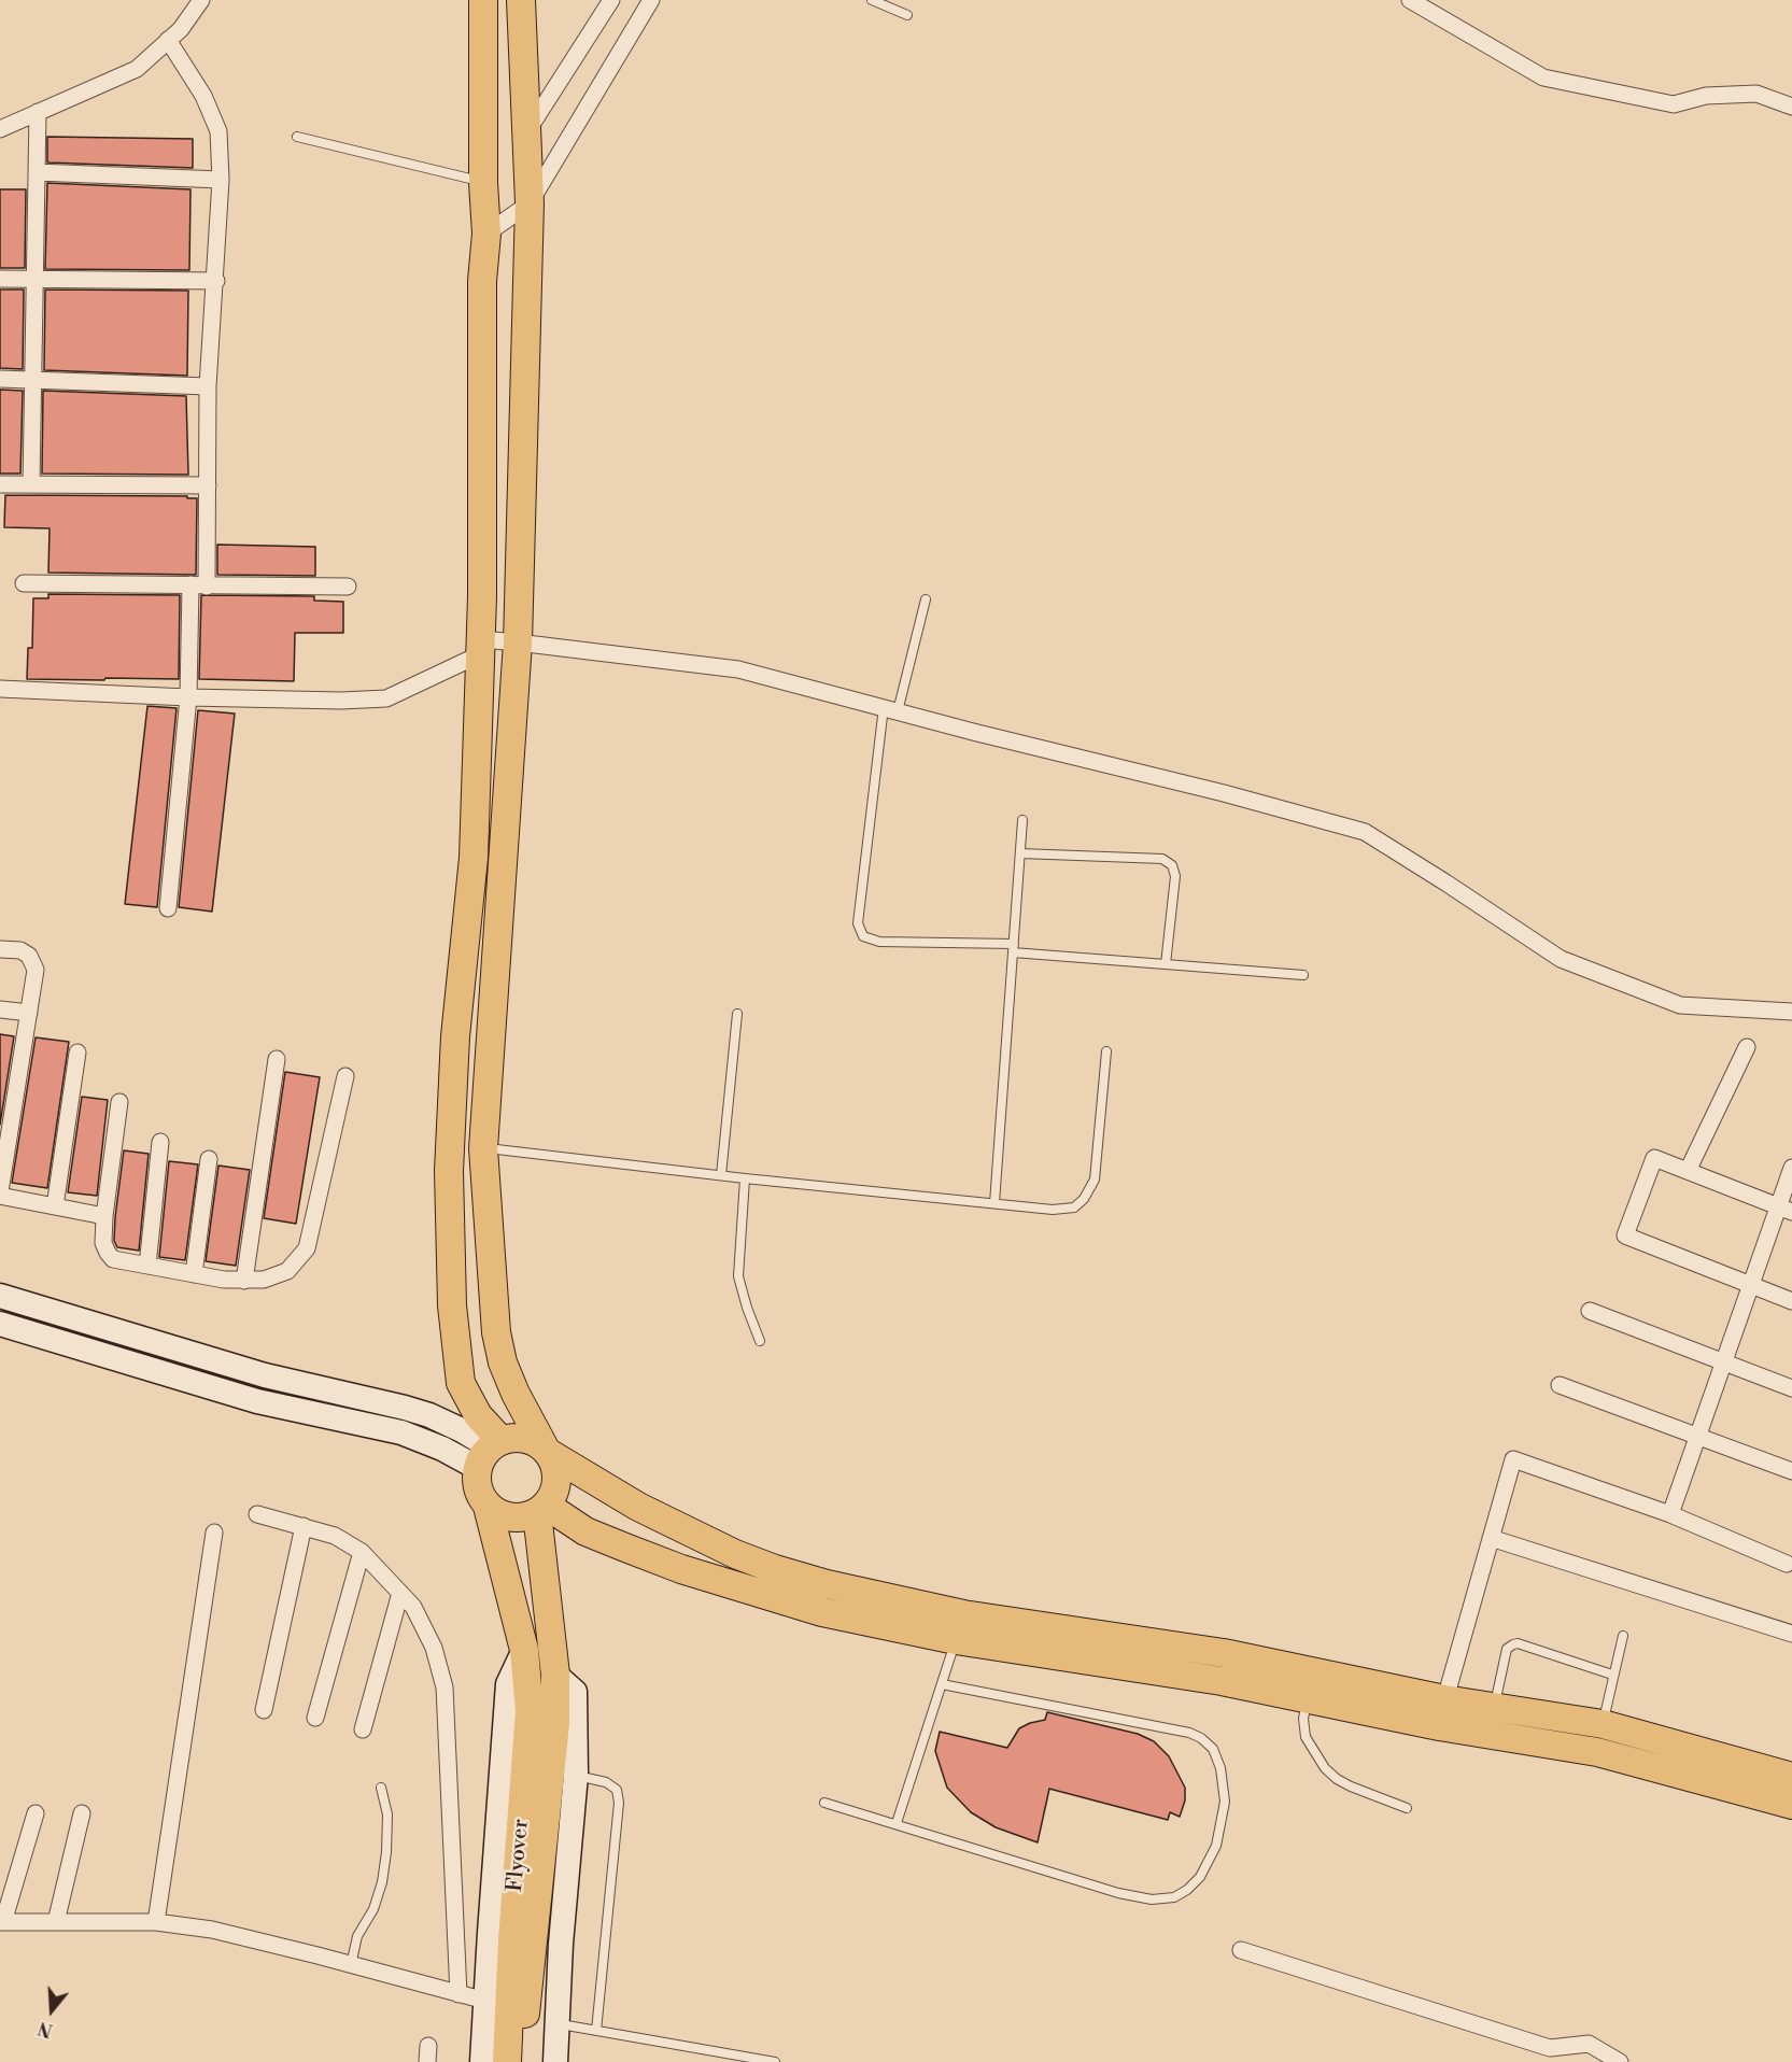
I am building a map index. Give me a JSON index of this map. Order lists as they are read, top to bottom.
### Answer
{
  "streets": {
    "main road": ["Flyover"]
  },
  "north": "bottom"
}
